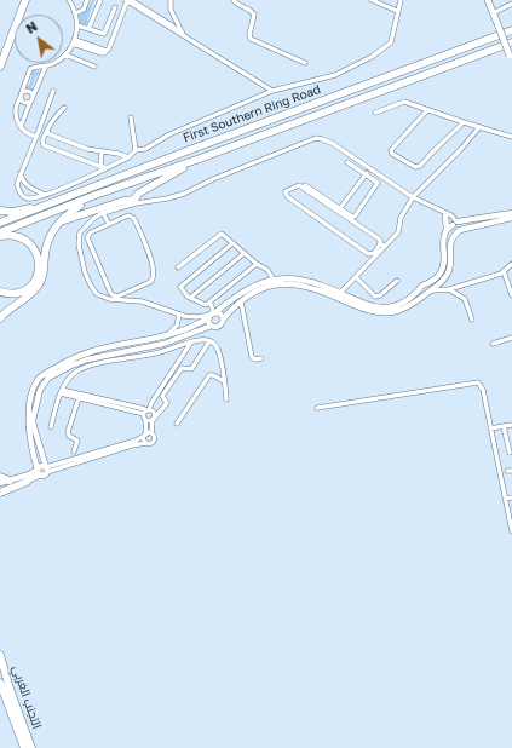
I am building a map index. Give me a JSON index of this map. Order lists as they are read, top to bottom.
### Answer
{
  "streets": {
    "highway": ["First Southern Ring Road", "التجنب الغربي"]
  },
  "north": "top left"
}
